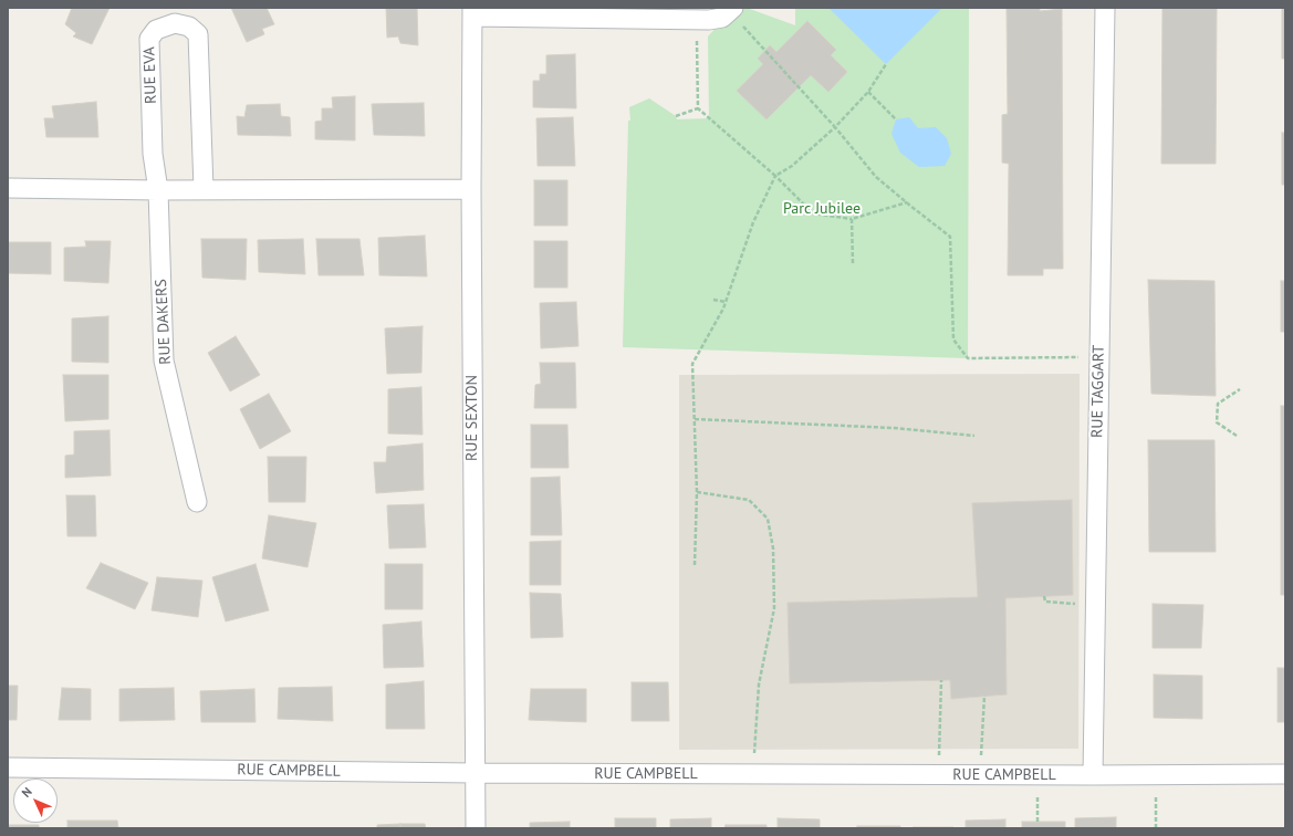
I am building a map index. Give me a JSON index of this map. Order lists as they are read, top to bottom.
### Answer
{
  "streets": {
    "street": [
      "RUE EVA",
      "RUE DAKERS",
      "RUE TAGGART",
      "RUE SEXTON",
      "RUE CAMPBELL"
    ]
  },
  "crossings": [
    ["RUE EVA", "RUE DAKERS"],
    ["RUE TAGGART", "RUE CAMPBELL"],
    ["RUE SEXTON", "RUE CAMPBELL"]
  ],
  "parks": ["Parc Jubilee"],
  "north": "top left"
}
